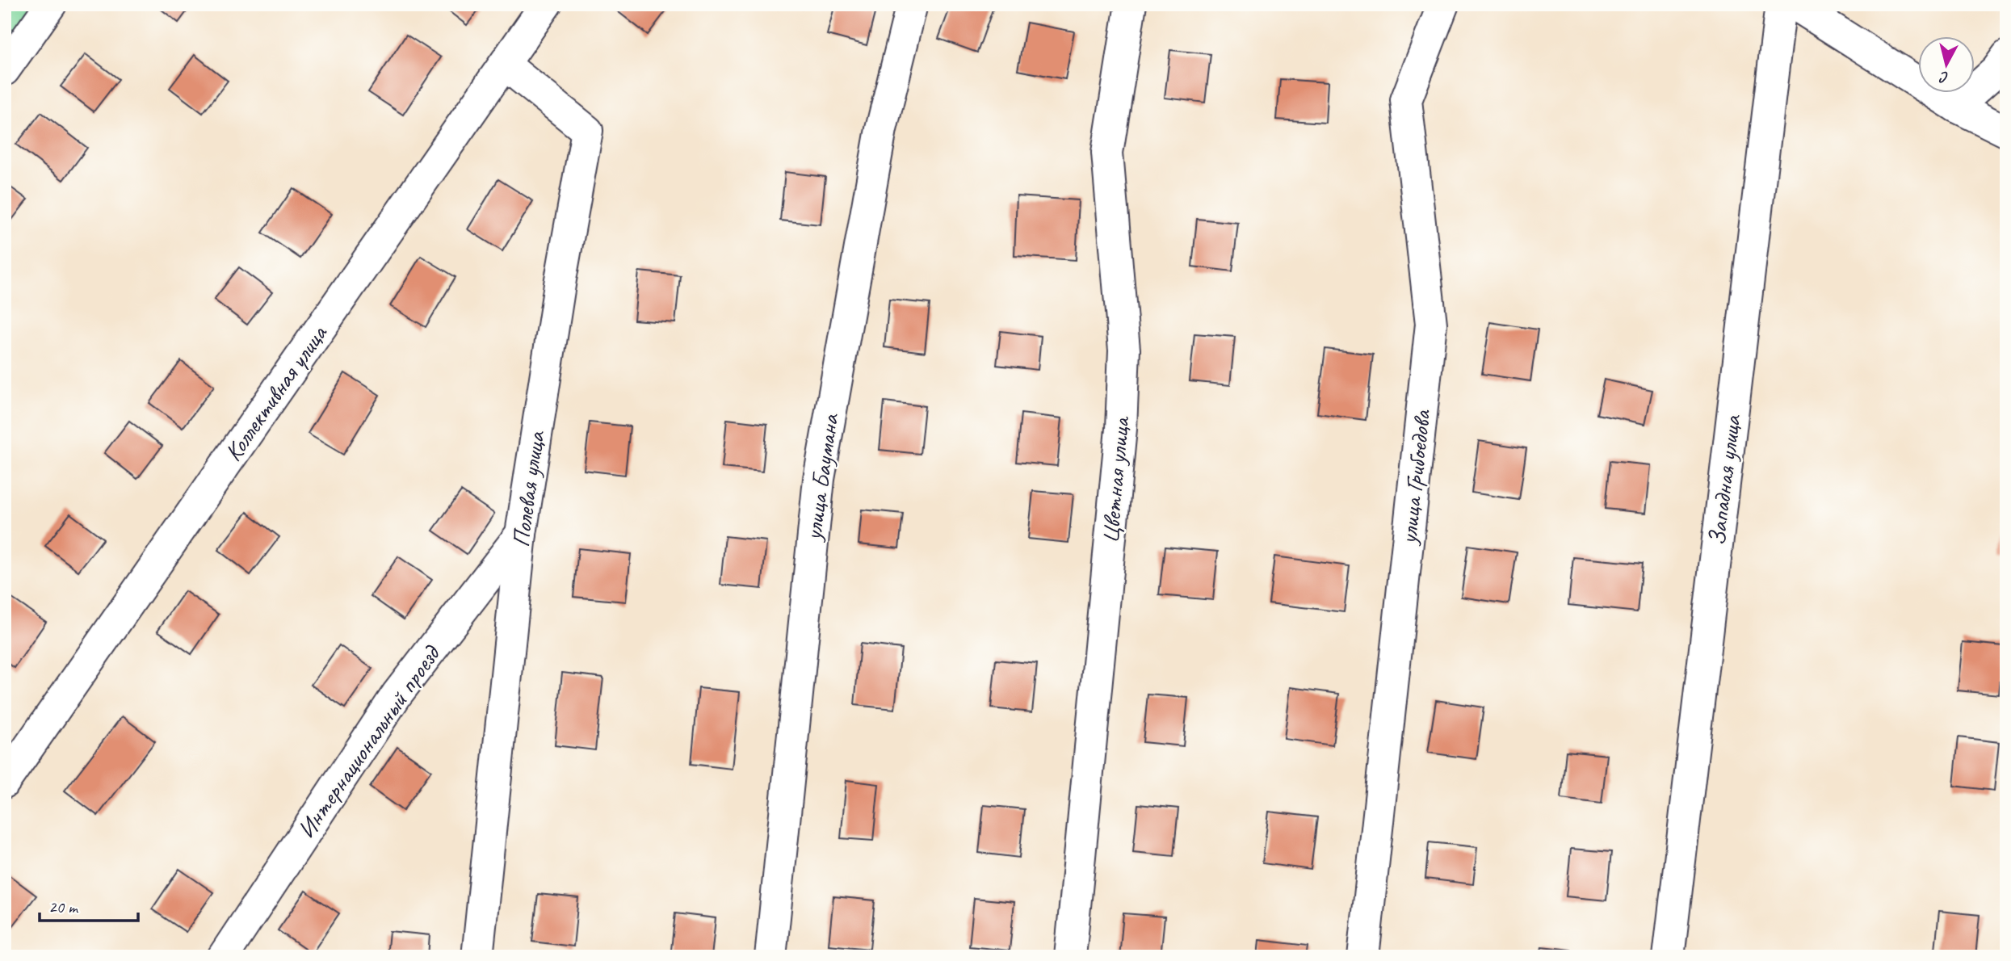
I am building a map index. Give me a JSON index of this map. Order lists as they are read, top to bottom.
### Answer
{
  "streets": {
    "main road": [
      "Коллективная улица",
      "улица Баумана",
      "улица Грибоедова",
      "Цветная улица",
      "Западная улица",
      "Полевая улица",
      "Интернациональный проезд"
    ]
  },
  "crossings": [
    ["Коллективная улица", "Полевая улица"],
    ["Полевая улица", "Интернациональный проезд"]
  ],
  "scale_bar": "20 m",
  "north": "bottom"
}
